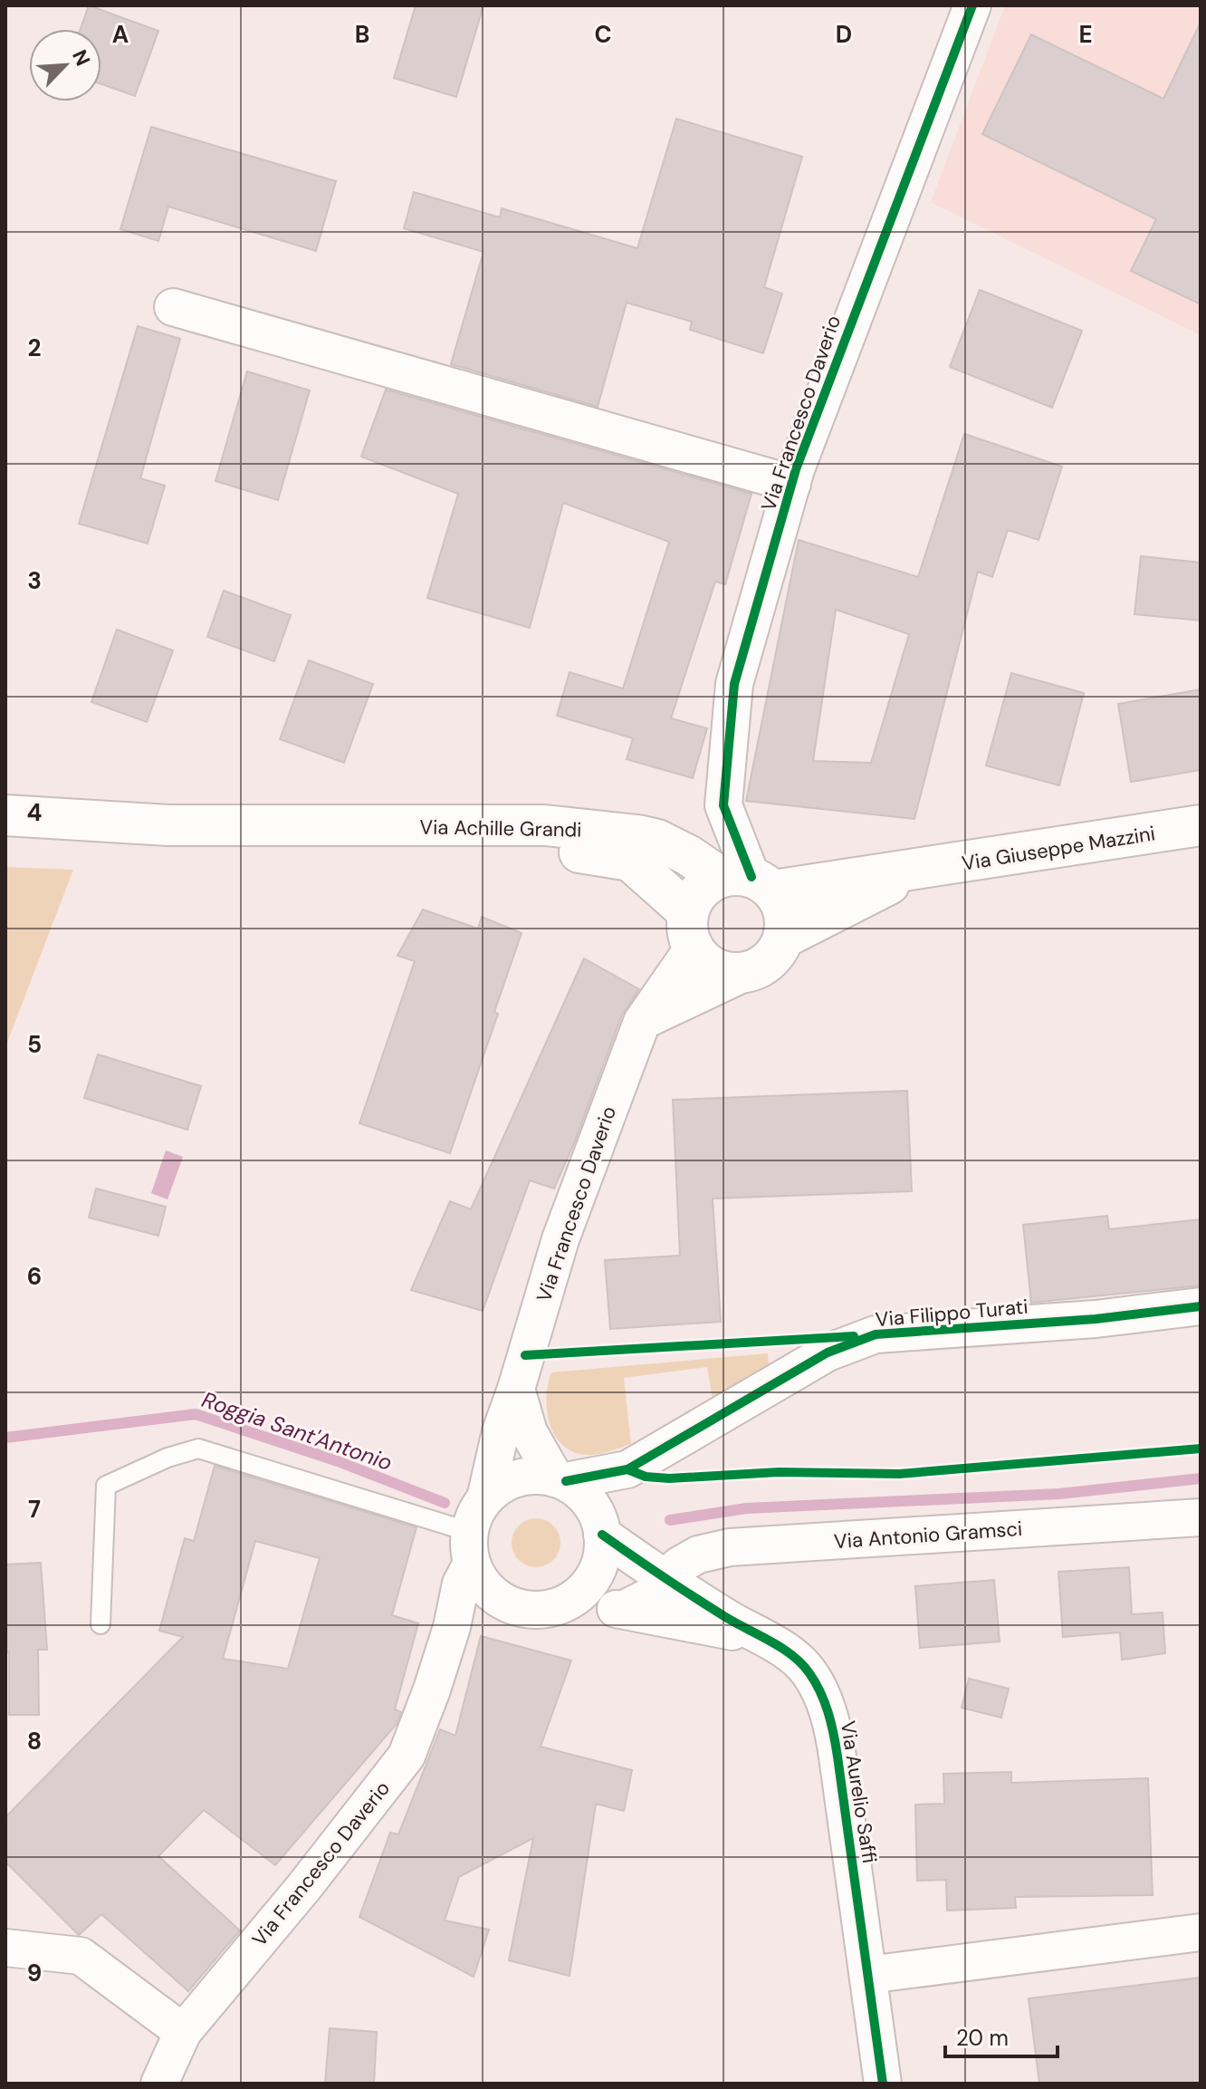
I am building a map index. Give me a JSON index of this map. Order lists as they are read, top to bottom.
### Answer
{
  "streets": {
    "main road": ["Via Achille Grandi", "Via Giuseppe Mazzini"],
    "street": [
      "Via Francesco Daverio",
      "Via Filippo Turati",
      "Via Antonio Gramsci",
      "Via Aurelio Saffi"
    ]
  },
  "crossings": [
    ["Via Francesco Daverio", "Via Achille Grandi"],
    ["Via Francesco Daverio", "Via Giuseppe Mazzini"],
    ["Via Francesco Daverio", "Via Filippo Turati"],
    ["Via Francesco Daverio", "Via Aurelio Saffi"],
    ["Via Achille Grandi", "Via Giuseppe Mazzini"],
    ["Via Filippo Turati", "Via Aurelio Saffi"],
    ["Via Antonio Gramsci", "Via Aurelio Saffi"]
  ],
  "water": ["Roggia Sant'Antonio"],
  "scale_bar": "20 m",
  "north": "top right",
  "grid": {
    "columns": [
      "A",
      "B",
      "C",
      "D",
      "E"
    ],
    "rows": [
      "2",
      "3",
      "4",
      "5",
      "6",
      "7",
      "8",
      "9"
    ]
  }
}
